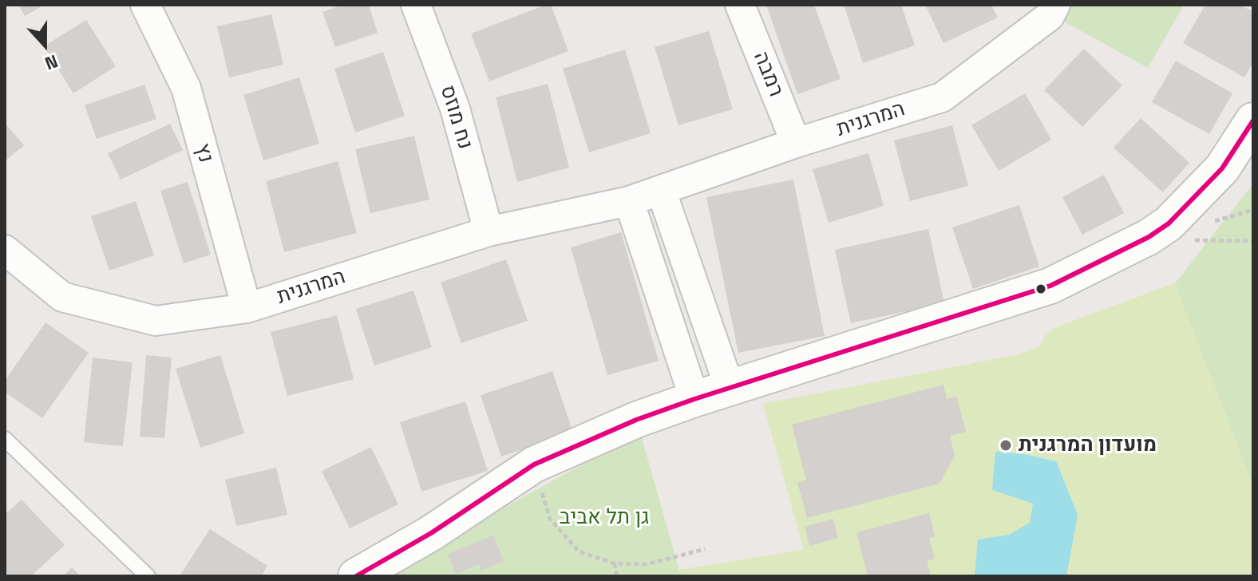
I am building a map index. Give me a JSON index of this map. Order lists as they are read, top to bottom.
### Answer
{
  "streets": {
    "street": [
      "רמבה",
      "נח מוזס",
      "המרגנית",
      "נץ"
    ]
  },
  "crossings": [
    ["רמבה", "המרגנית"],
    ["נח מוזס", "המרגנית"],
    ["המרגנית", "נץ"]
  ],
  "parks": ["גן תל אביב"],
  "places": ["מועדון המרגנית"],
  "north": "bottom"
}
